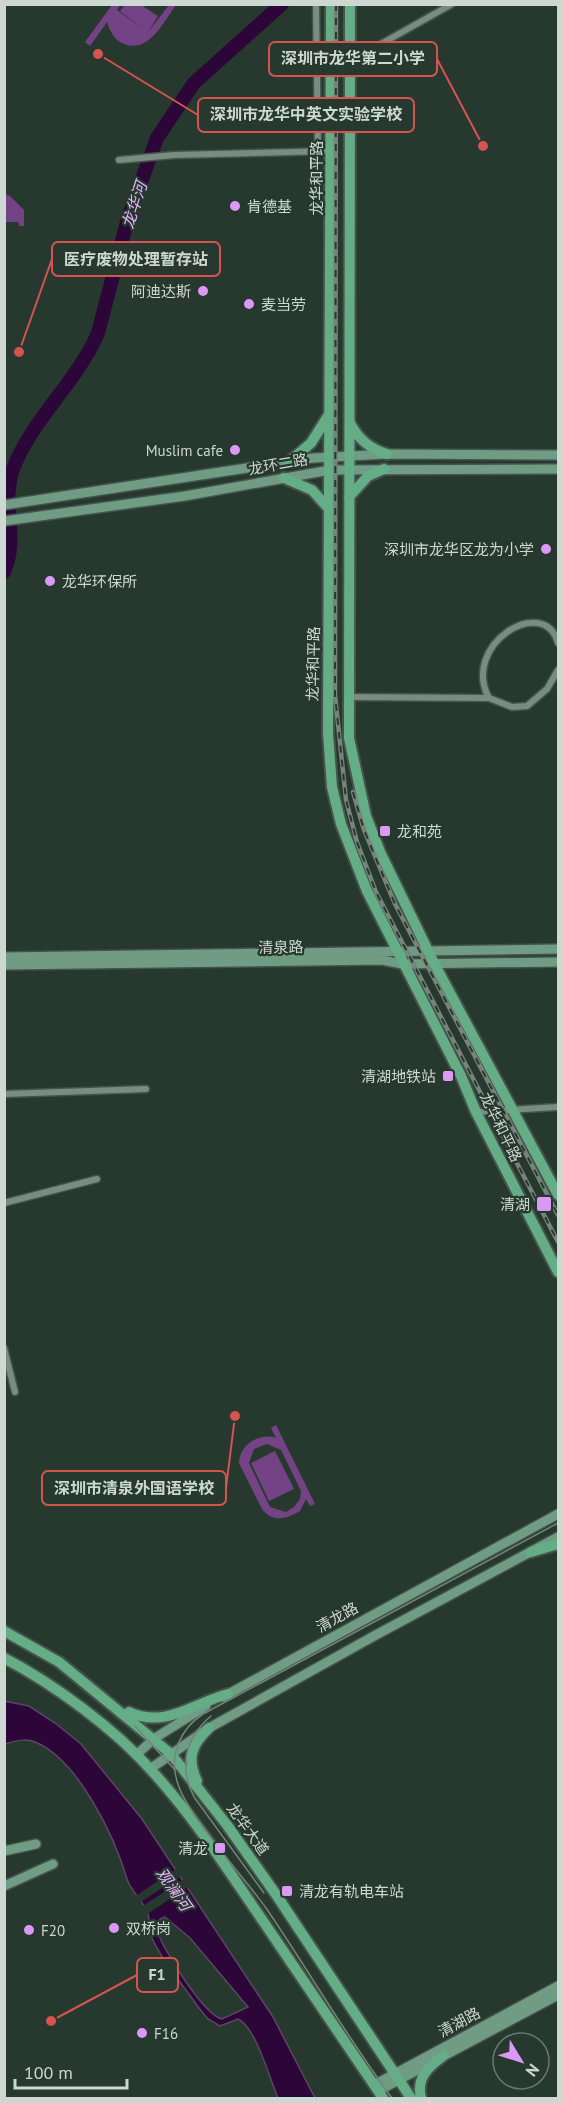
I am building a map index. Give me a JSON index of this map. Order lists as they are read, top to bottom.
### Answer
{
  "streets": {
    "main road": [
      "龙华和平路",
      "龙环二路",
      "清泉路",
      "清龙路",
      "龙华大道",
      "清湖路"
    ]
  },
  "crossings": [
    ["龙华和平路", "龙环二路"],
    ["龙华和平路", "清泉路"],
    ["清龙路", "龙华大道"],
    ["龙华大道", "清湖路"]
  ],
  "water": ["龙华河", "观澜河"],
  "places": {
    "other": [
      "深圳市龙华中英文实验学校",
      "深圳市龙华第二小学",
      "肯德基",
      "阿迪达斯",
      "麦当劳",
      "医疗废物处理暂存站",
      "Muslim cafe",
      "深圳市龙华区龙为小学",
      "龙华环保所",
      "深圳市清泉外国语学校",
      "双桥岗",
      "F20",
      "F1",
      "F16"
    ],
    "transit": [
      "龙和苑",
      "清湖地铁站",
      "清湖",
      "清龙",
      "清龙有轨电车站"
    ]
  },
  "scale_bar": "100 m",
  "north": "bottom right"
}
